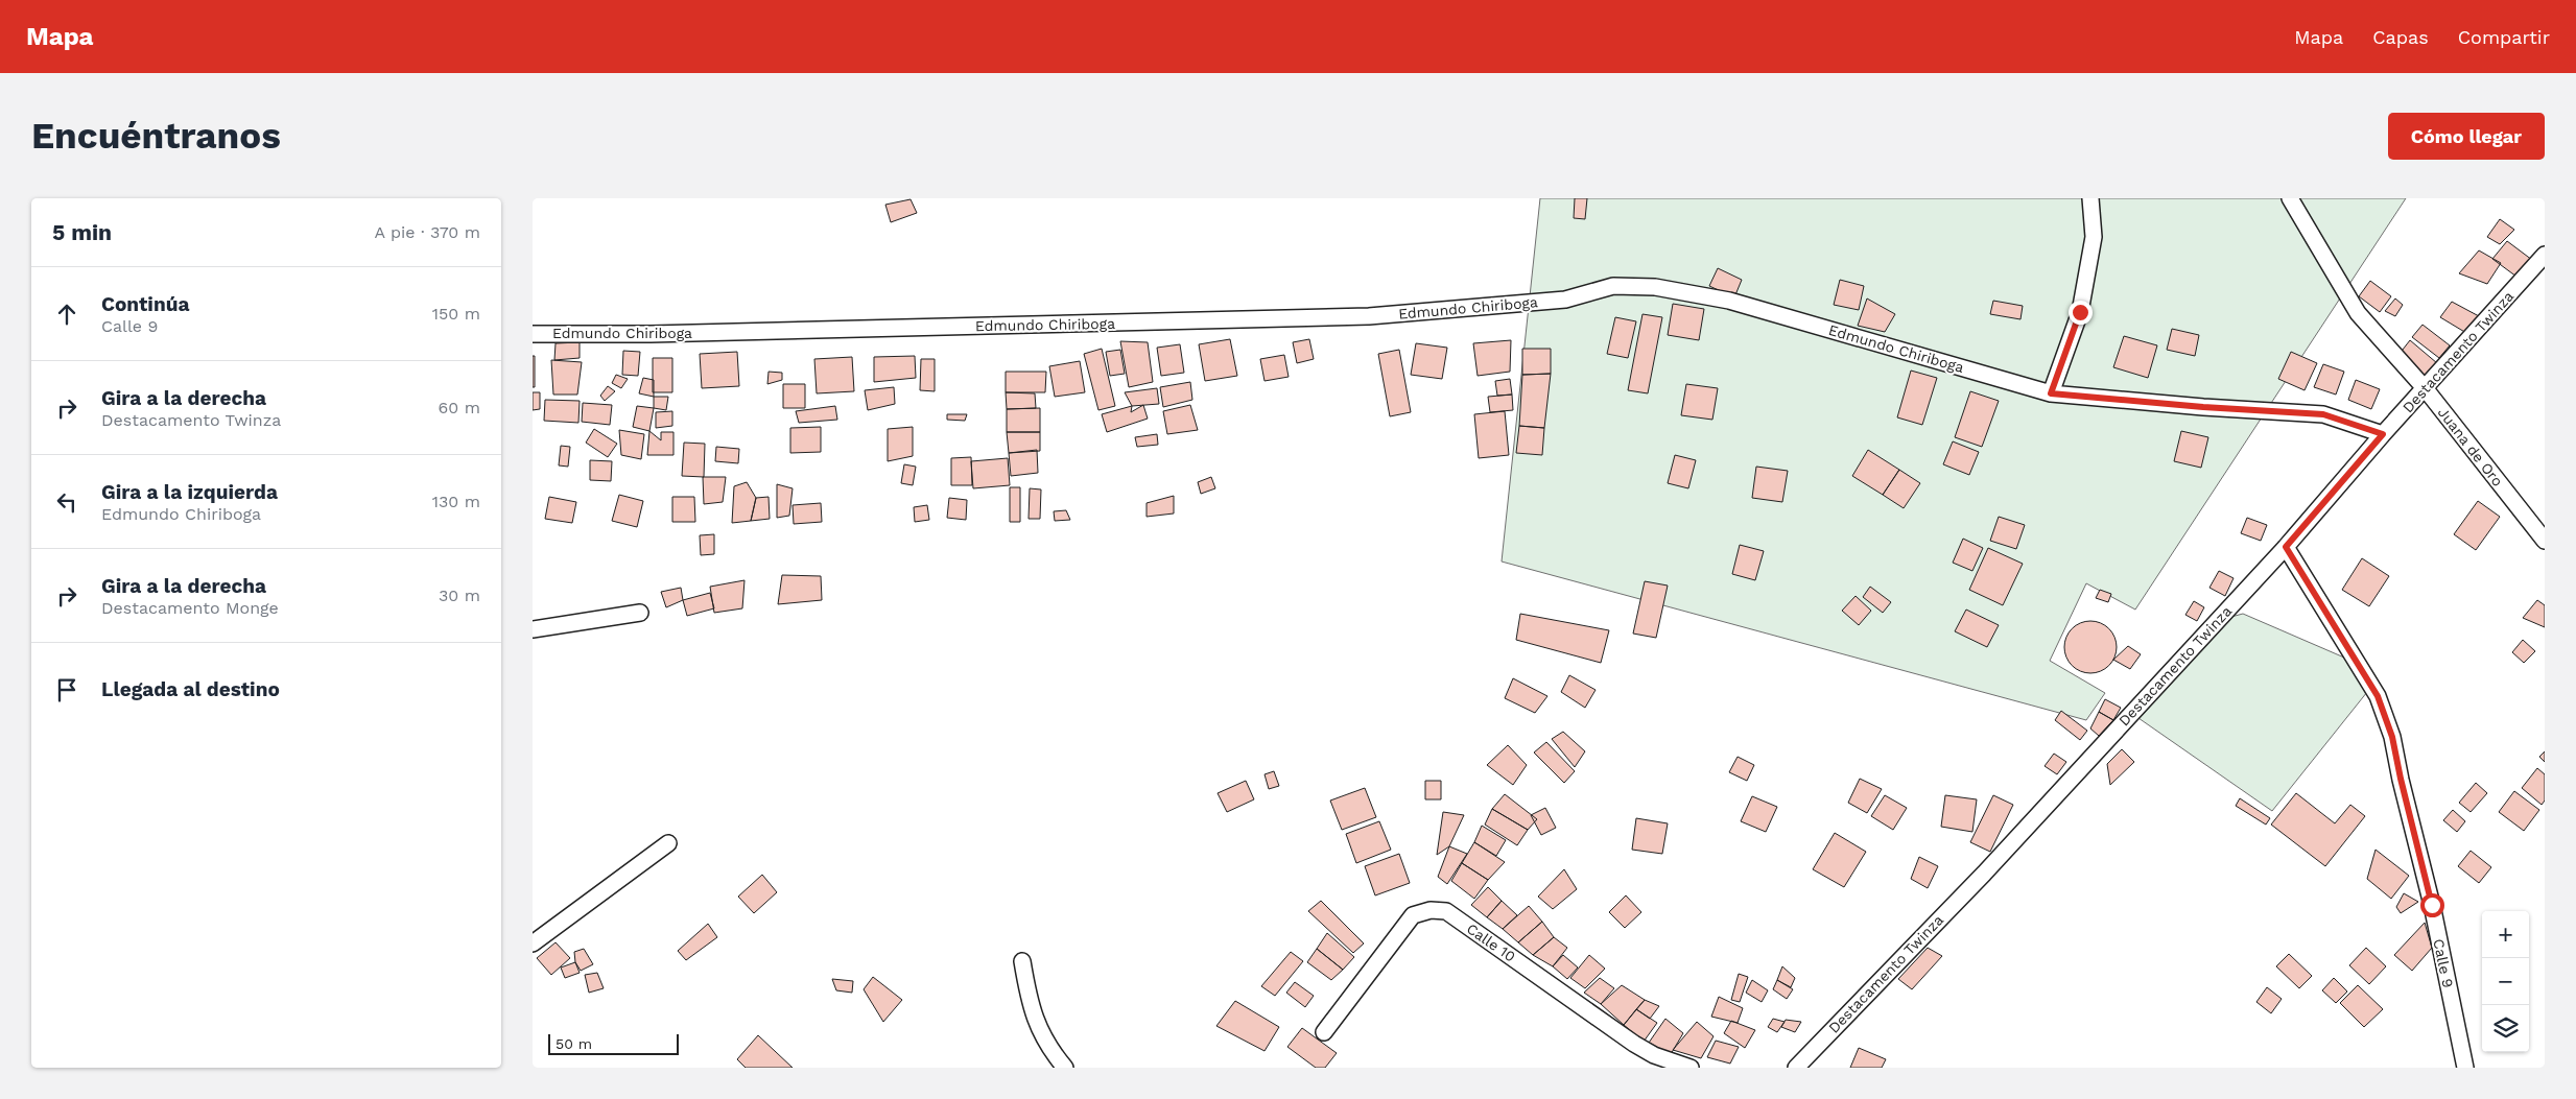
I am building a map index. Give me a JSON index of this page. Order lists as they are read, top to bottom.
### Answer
{
  "streets": {
    "street": [
      "Edmundo Chiriboga",
      "Destacamento Twinza",
      "Juana de Oro",
      "Calle 10",
      "Calle 9"
    ]
  },
  "crossings": [
    ["Edmundo Chiriboga", "Destacamento Twinza"],
    ["Destacamento Twinza", "Juana de Oro"],
    ["Destacamento Twinza", "Calle 9"]
  ],
  "scale_bar": "50 m",
  "page": {
    "header": "Mapa",
    "nav": ["Mapa", "Capas", "Compartir"],
    "buttons": "Cómo llegar",
    "title": "Encuéntranos",
    "heading": ["5 min", "A pie · 370 m"],
    "list": [
      ["Continúa", "Calle 9", "150 m"],
      ["Gira a la derecha", "Destacamento Twinza", "60 m"],
      ["Gira a la izquierda", "Edmundo Chiriboga", "130 m"],
      ["Gira a la derecha", "Destacamento Monge", "30 m"],
      "Llegada al destino"
    ],
    "map_buttons": ["+", "−"],
    "scale": "50 m"
  }
}
